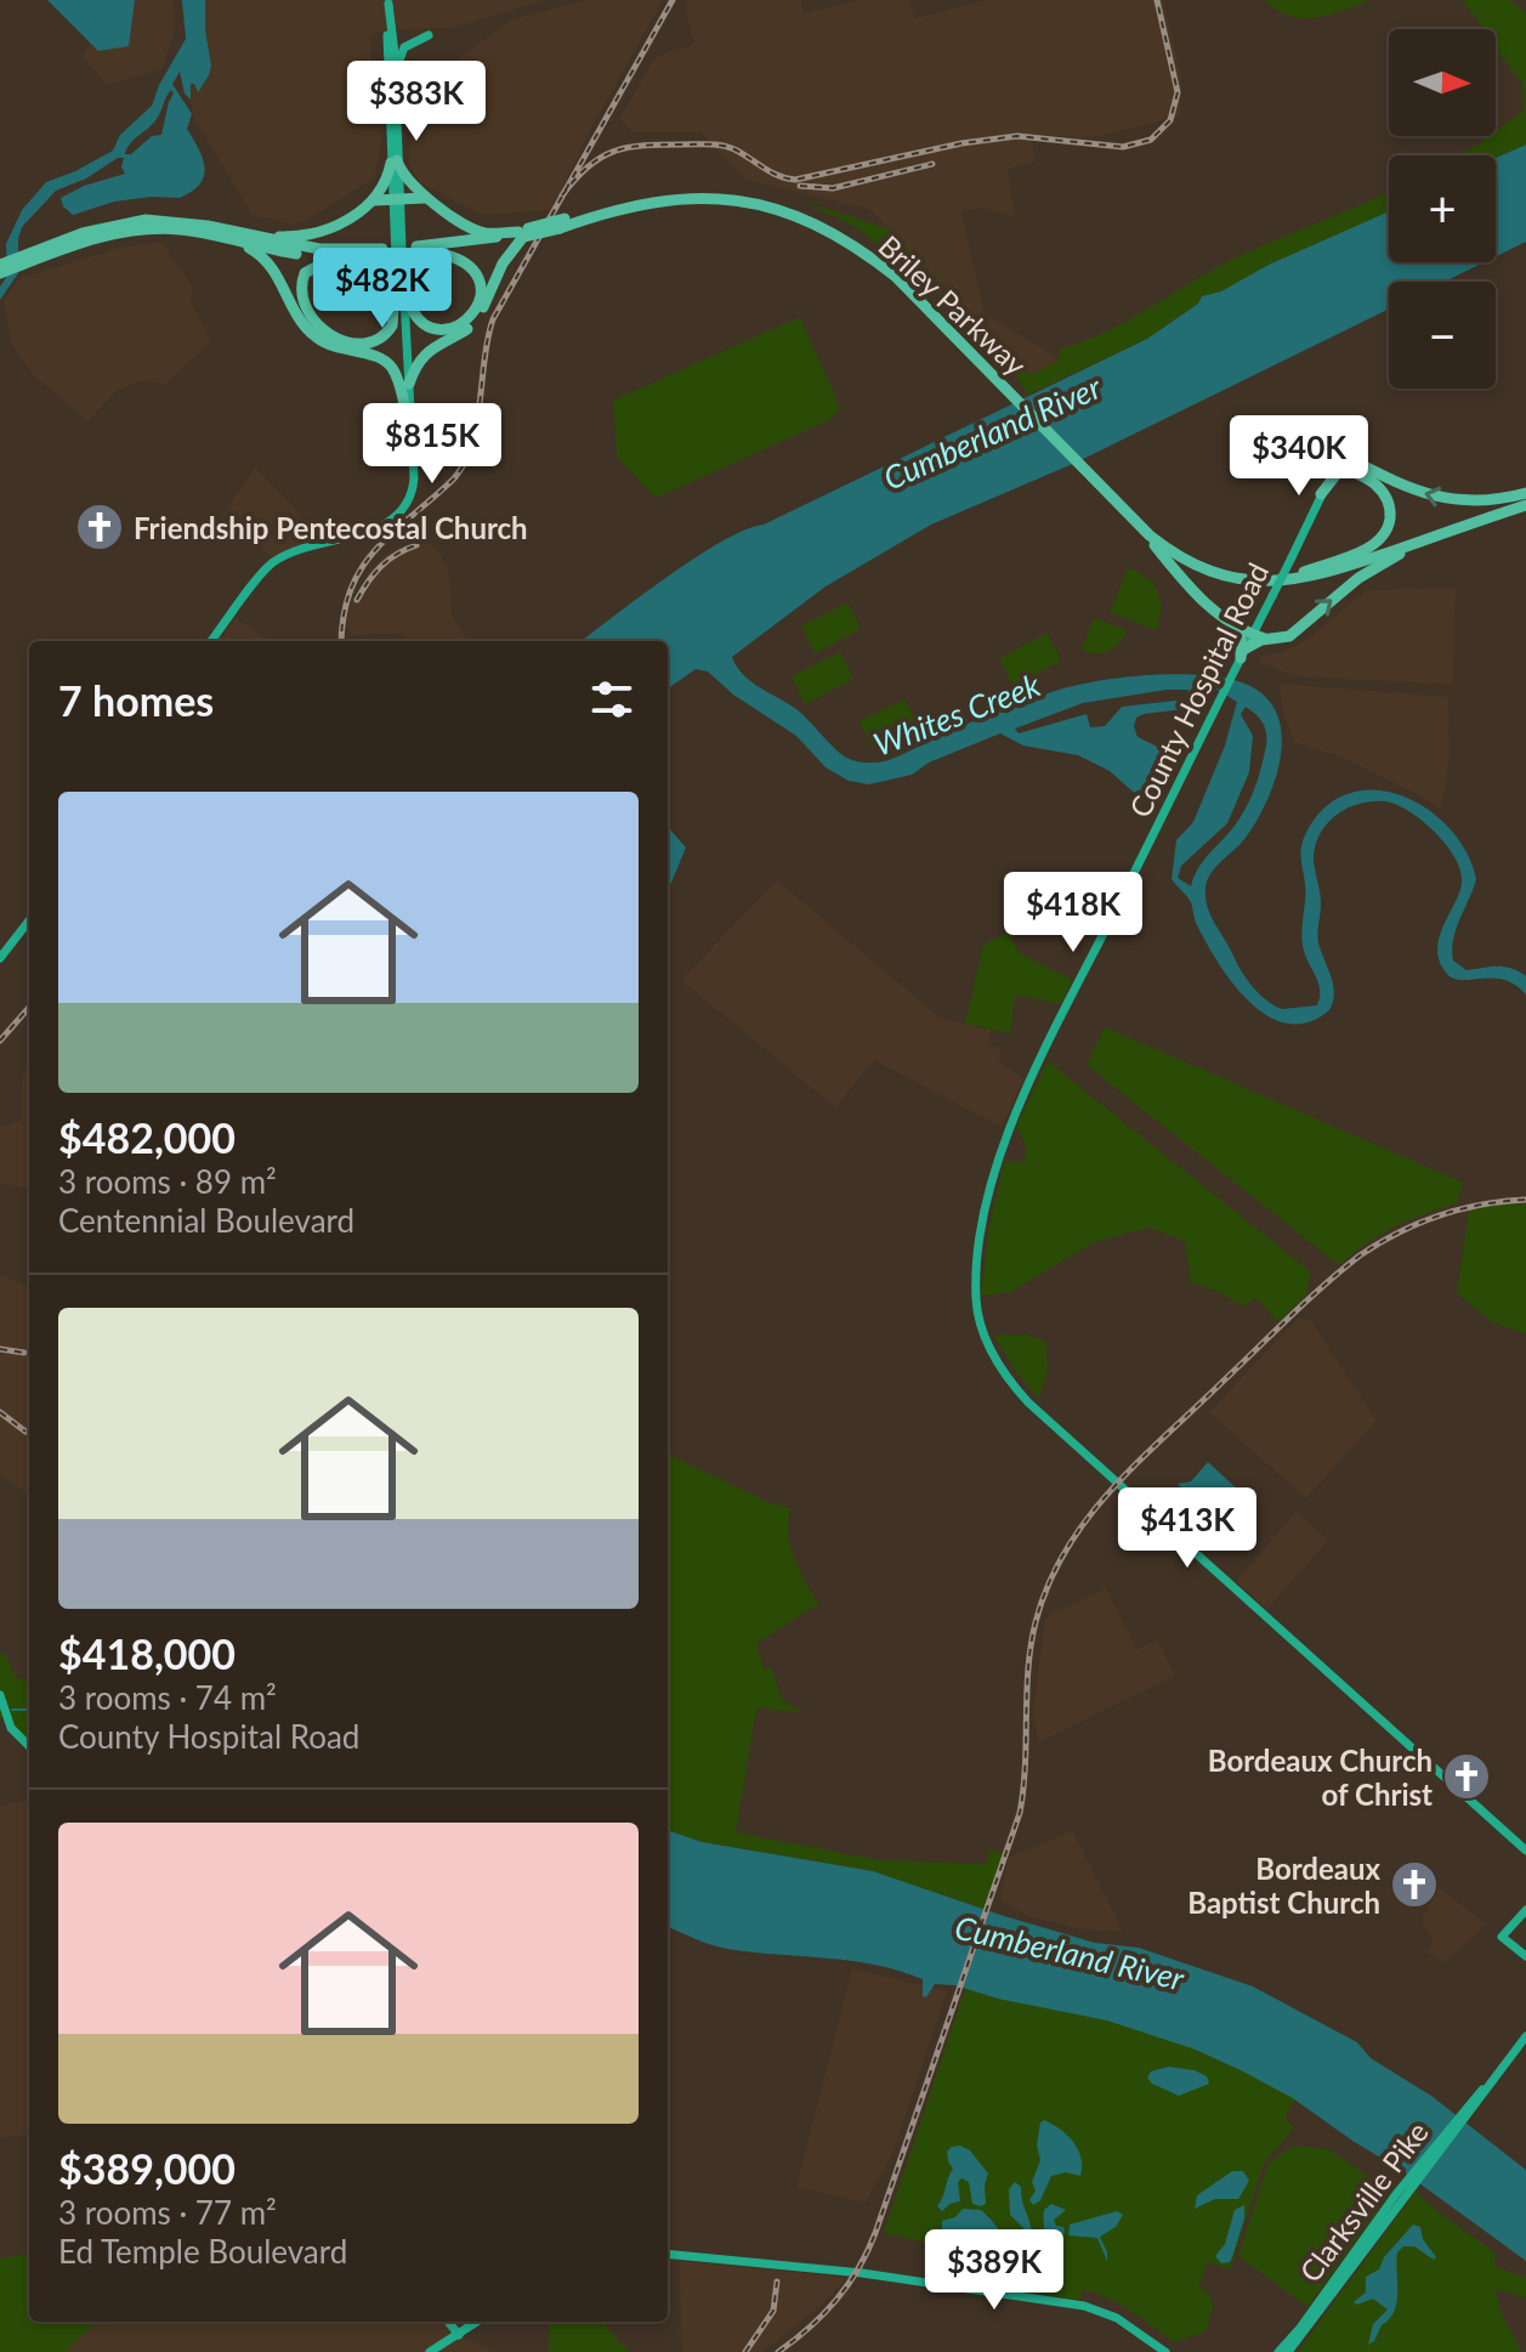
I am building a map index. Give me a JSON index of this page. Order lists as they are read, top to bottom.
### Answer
{
  "streets": {
    "highway": ["Briley Parkway"],
    "main road": ["County Hospital Road", "Clarksville Pike"]
  },
  "water": ["Cumberland River", "Whites Creek"],
  "places": {
    "church": ["Friendship Pentecostal Church", "Bordeaux Church of Christ", "Bordeaux Baptist Church"]
  },
  "north": "right",
  "page": {
    "map_buttons": ["+", "−"],
    "price": [
      "$383K",
      "$482K",
      "$815K",
      "$340K",
      "$418K",
      "$413K",
      "$389K"
    ],
    "heading": "7 homes",
    "list": [
      {
        "name": "$482,000",
        "note": "3 rooms · 89 m² · Centennial Boulevard"
      },
      {
        "name": "$418,000",
        "note": "3 rooms · 74 m² · County Hospital Road"
      },
      {
        "name": "$389,000",
        "note": "3 rooms · 77 m² · Ed Temple Boulevard"
      }
    ]
  }
}
